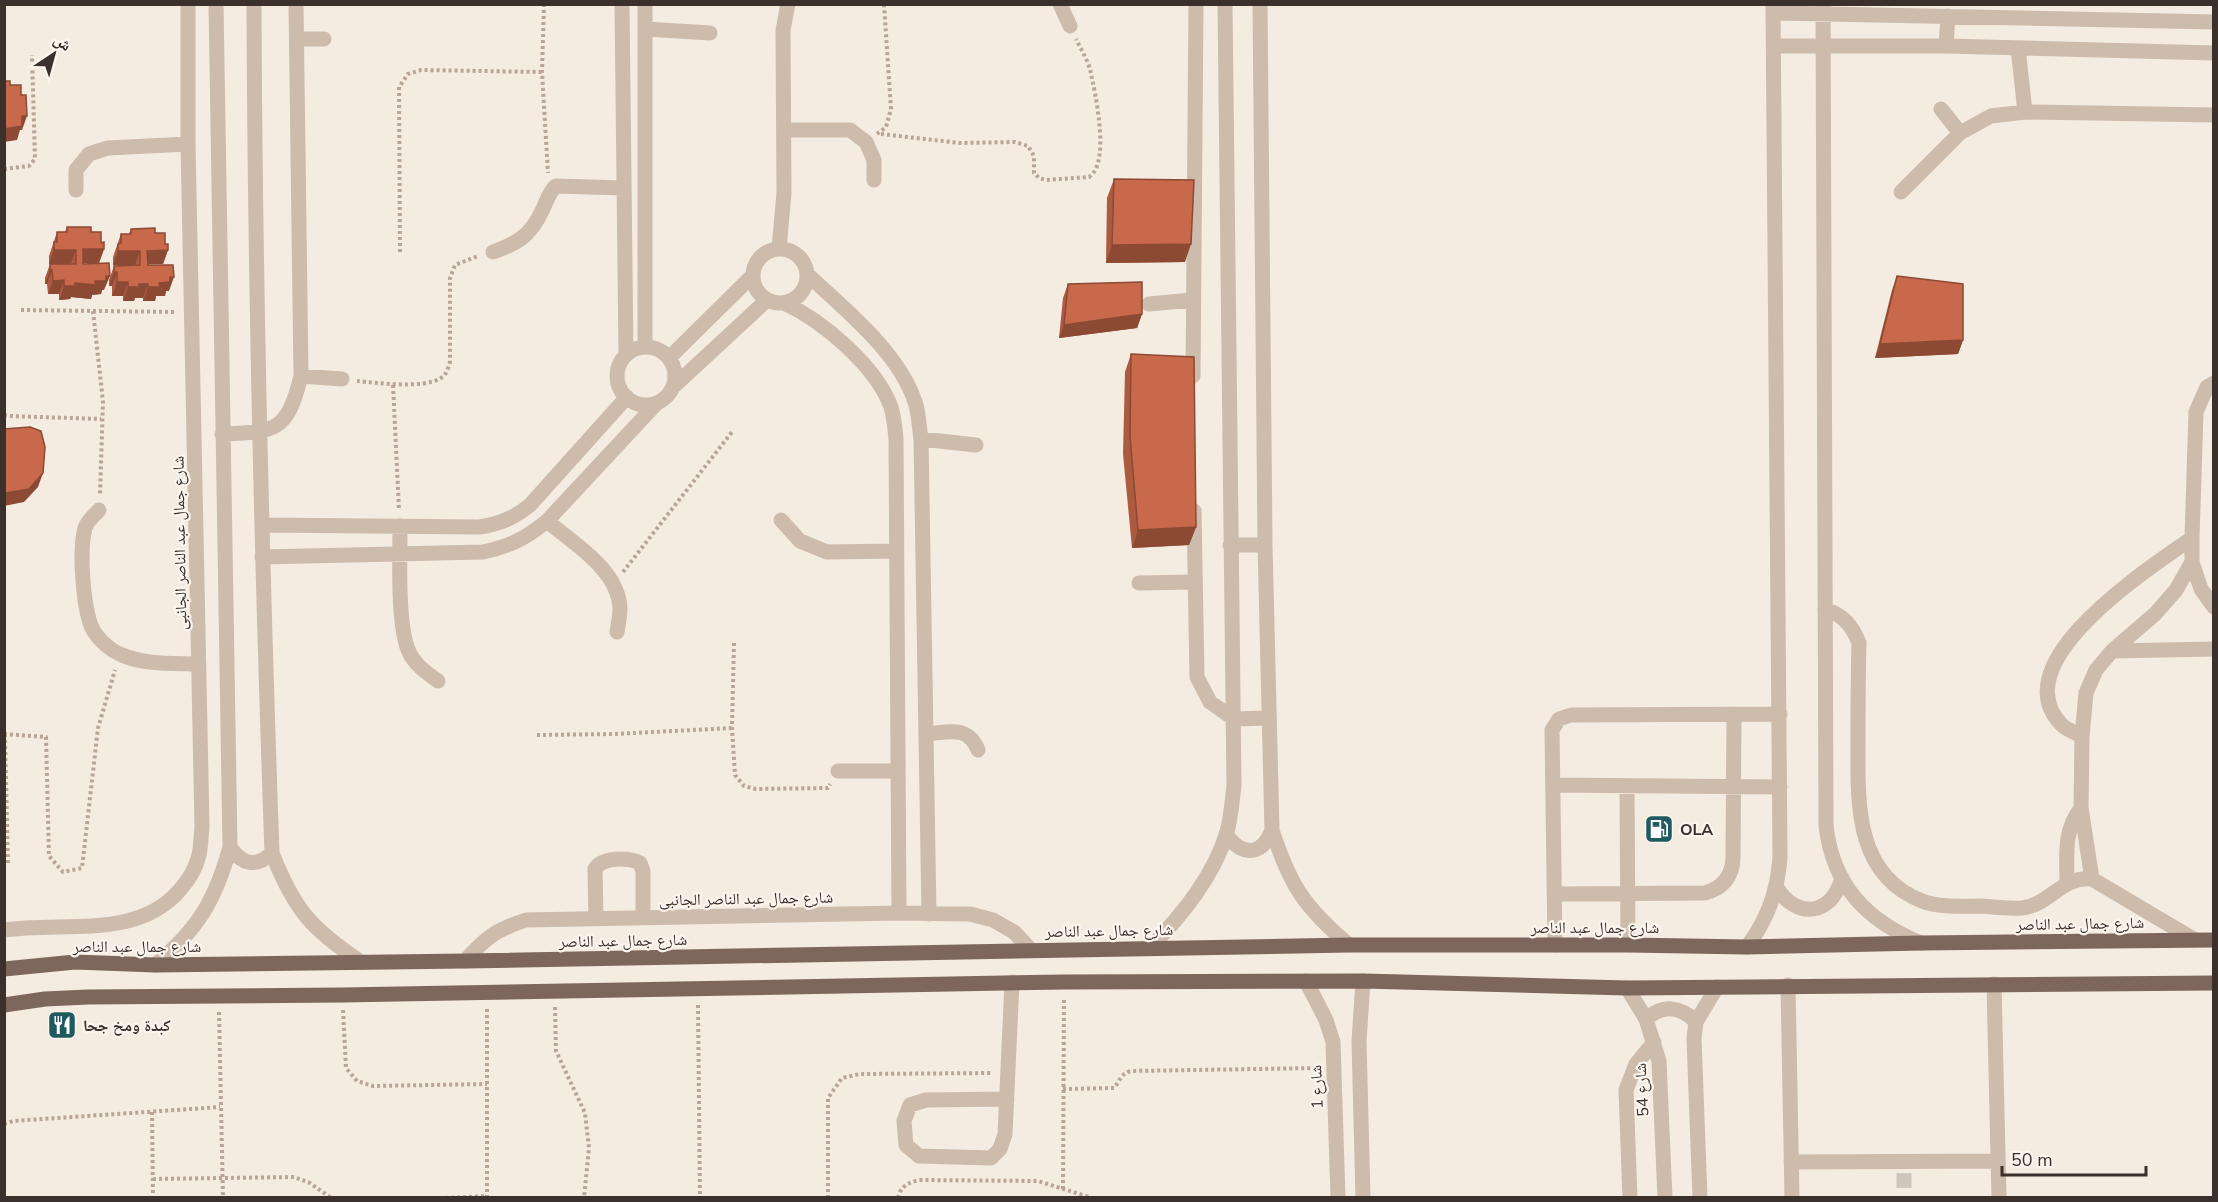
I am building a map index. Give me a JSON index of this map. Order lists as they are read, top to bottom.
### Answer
{
  "streets": {
    "main road": ["شارع جمال عبد الناصر"],
    "street": ["شارع جمال عبد الناصر الجانبى", "شارع 1", "شارع 54"]
  },
  "crossings": [
    ["شارع جمال عبد الناصر الجانبى", "شارع جمال عبد الناصر"]
  ],
  "places": {
    "fuel station": ["OLA"],
    "restaurant": ["كبدة ومخ جحا"]
  },
  "scale_bar": "50 m",
  "north": "top right"
}
